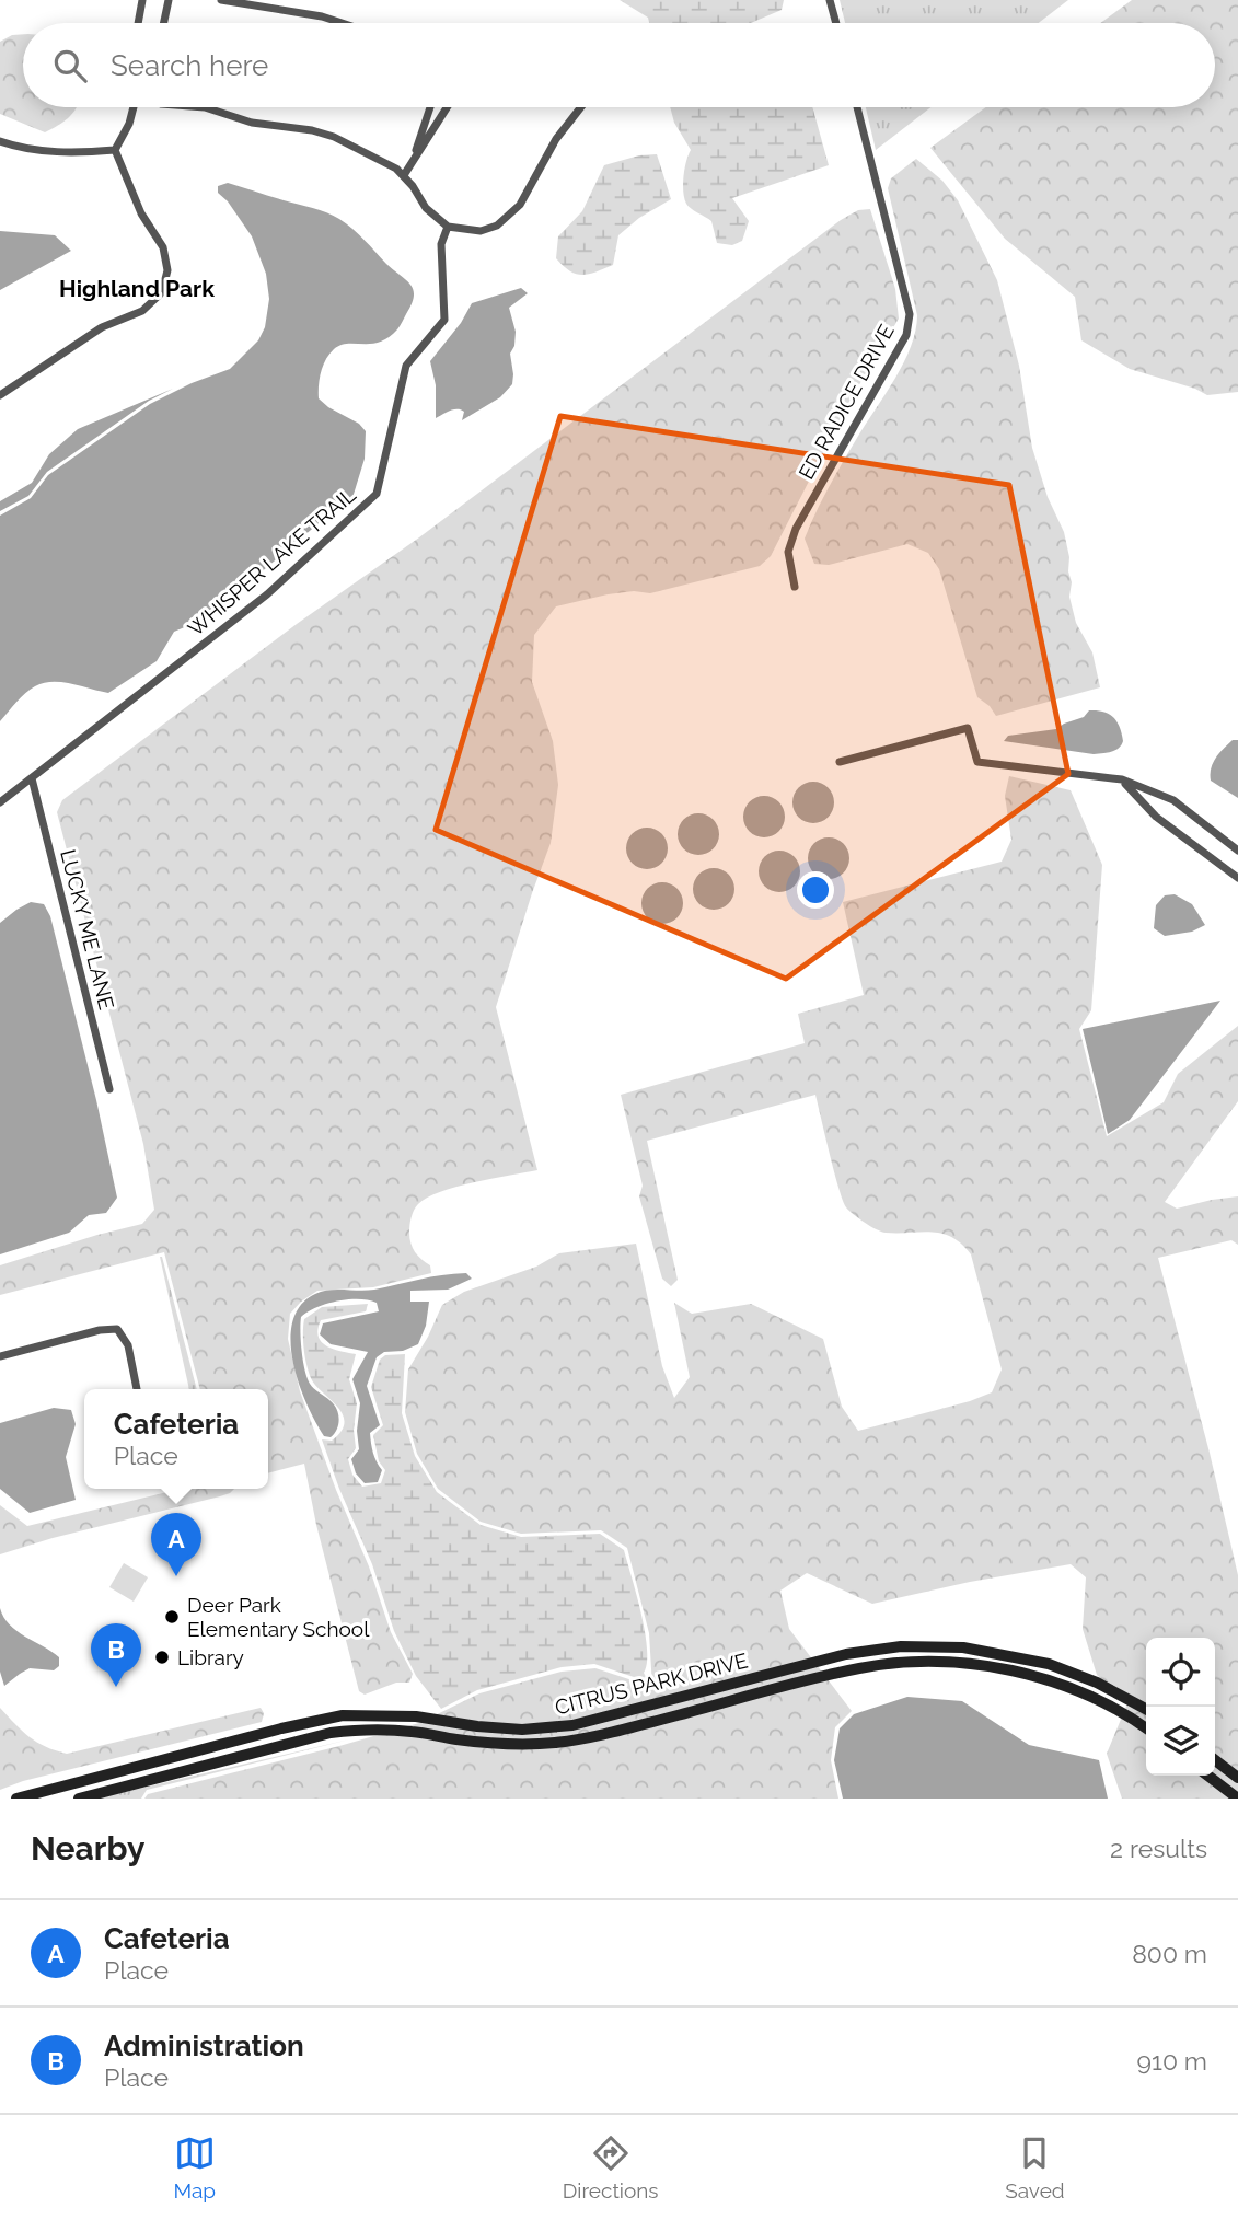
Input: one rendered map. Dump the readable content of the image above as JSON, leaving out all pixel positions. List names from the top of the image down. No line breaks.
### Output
{"streets":{"street":["ED RADICE DRIVE","WHISPER LAKE TRAIL","LUCKY ME LANE","CITRUS PARK DRIVE"]},"crossings":[["WHISPER LAKE TRAIL","LUCKY ME LANE"]],"districts":["Highland Park"],"places":["Deer Park Elementary School","Library"],"page":{"search":"Search here","popup":["Cafeteria","Place"],"pins":["A","B"],"heading":["Nearby","2 results"],"list":[{"mark":"A","name":"Cafeteria","note":"Place","value":"800 m"},{"mark":"B","name":"Administration","note":"Place","value":"910 m"}],"nav":["Map","Directions","Saved"]}}
